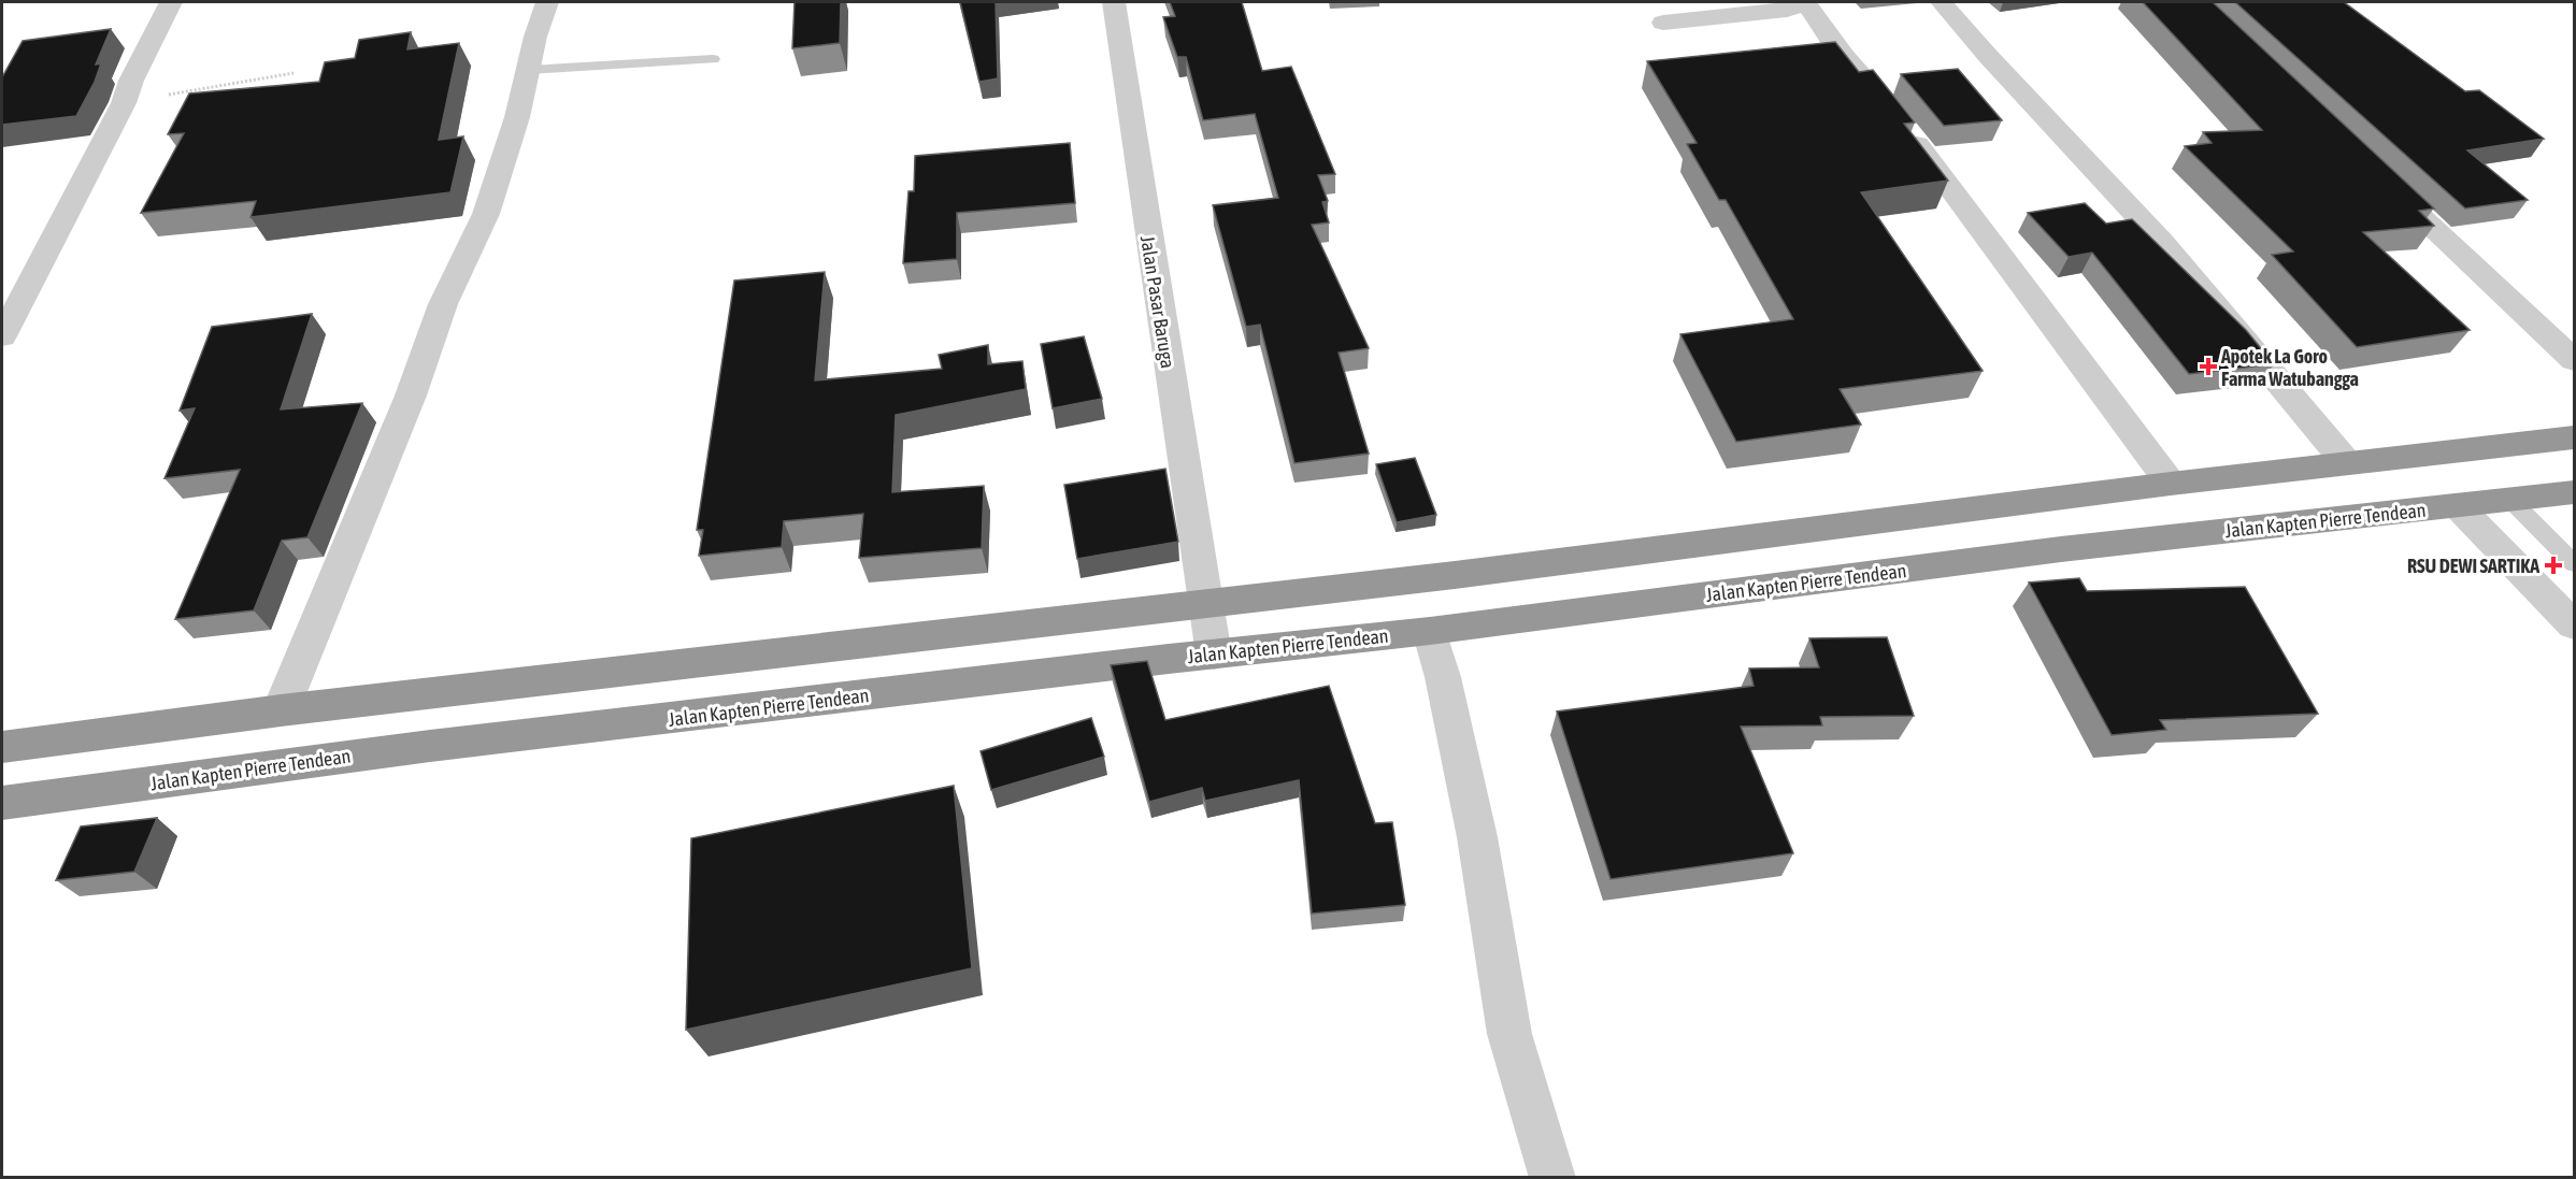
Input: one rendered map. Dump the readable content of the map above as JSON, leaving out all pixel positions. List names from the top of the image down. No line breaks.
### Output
{"streets":{"highway":["Jalan Kapten Pierre Tendean"],"street":["Jalan Pasar Baruga"]},"crossings":[["Jalan Pasar Baruga","Jalan Kapten Pierre Tendean"]],"places":{"health":["Apotek La Goro Farma Watubangga","RSU DEWI SARTIKA"]}}
